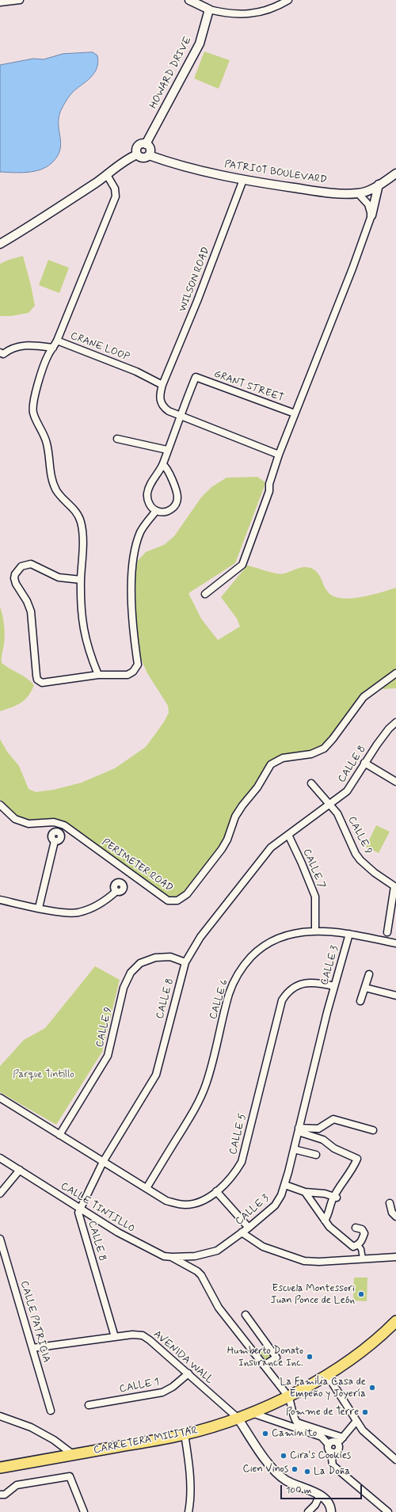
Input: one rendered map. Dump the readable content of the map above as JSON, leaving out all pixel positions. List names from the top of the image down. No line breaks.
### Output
{"streets":{"main road":["CARRETERA MILITAR"],"street":["HOWARD DRIVE","PATRIOT BOULEVARD","WILSON ROAD","CRANE LOOP","GRANT STREET","CALLE 8","CALLE 9","PERIMETER ROAD","CALLE 7","CALLE 3","CALLE 6","CALLE 5","CALLE TINTILLO","CALLE PATRICIA","AVENIDA WALL","CALLE 1"]},"crossings":[["HOWARD DRIVE","PATRIOT BOULEVARD"],["PATRIOT BOULEVARD","WILSON ROAD"],["WILSON ROAD","CRANE LOOP"],["CALLE 8","CALLE 9"],["CALLE 8","CALLE 7"],["CALLE 8","CALLE 5"],["CALLE 8","CALLE TINTILLO"],["CALLE 8","AVENIDA WALL"],["CALLE 9","CALLE 5"],["CALLE 7","CALLE 6"],["CALLE 3","CALLE 6"],["CALLE 3","CALLE 5"],["CALLE 3","CALLE TINTILLO"],["CALLE 6","CALLE 5"],["CALLE PATRICIA","AVENIDA WALL"],["AVENIDA WALL","CALLE 1"],["AVENIDA WALL","CARRETERA MILITAR"]],"parks":["Parque Tintillo"],"places":["Escuela Montessori Juan Ponce de León","Humberto Donato Insurance Inc.","La Familia Casa de Empeño y Joyería","Pomme de Terre","Caminito","Cira's Cookies","Cien Vinos","La Doña"],"scale_bar":"100 m"}
